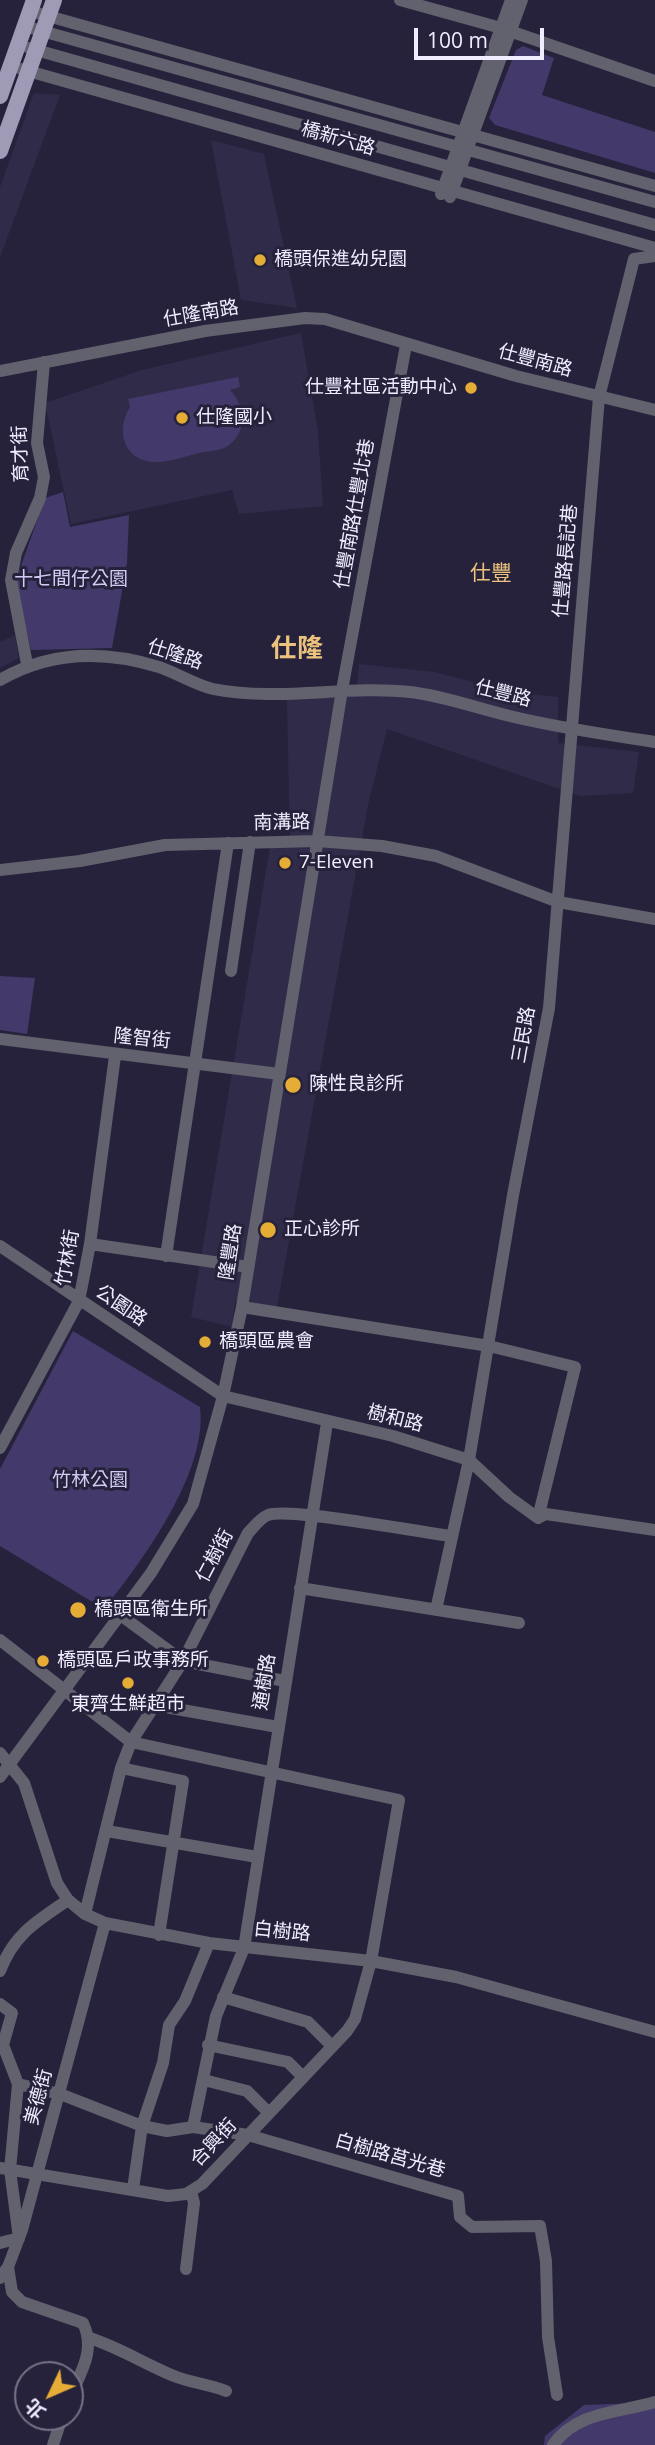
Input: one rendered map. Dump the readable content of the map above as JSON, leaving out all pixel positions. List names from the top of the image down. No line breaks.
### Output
{"streets":{"street":["橋新六路","仕隆南路","仕豐南路","育才街","仕豐南路仕豐北巷","仕豐路長記巷","仕隆路","仕豐路","南溝路","三民路","隆智街","隆豐路","竹林街","公園路","樹和路","仁樹街","通樹路","白樹路","美德街","合興街","白樹路莒光巷"]},"crossings":[["仕隆南路","仕豐南路"],["仕隆南路","育才街"],["仕隆南路","仕豐南路仕豐北巷"],["仕豐南路","仕豐南路仕豐北巷"],["仕豐南路","仕豐路長記巷"],["育才街","仕隆路"],["仕豐南路仕豐北巷","仕隆路"],["仕豐南路仕豐北巷","仕豐路"],["仕豐南路仕豐北巷","隆豐路"],["仕豐路長記巷","仕豐路"],["仕豐路長記巷","三民路"],["仕隆路","仕豐路"],["仕隆路","隆豐路"],["仕豐路","三民路"],["仕豐路","隆豐路"],["南溝路","三民路"],["南溝路","隆豐路"],["三民路","樹和路"],["三民路","仁樹街"],["隆智街","隆豐路"],["隆智街","竹林街"],["隆豐路","公園路"],["隆豐路","樹和路"],["隆豐路","白樹路"],["竹林街","公園路"],["公園路","樹和路"],["樹和路","通樹路"],["仁樹街","通樹路"],["仁樹街","白樹路"],["通樹路","白樹路"],["通樹路","合興街"],["白樹路","美德街"],["白樹路","合興街"],["美德街","合興街"],["合興街","白樹路莒光巷"]],"districts":["仕豐","仕隆"],"parks":["十七間仔公園","竹林公園"],"places":["橋頭保進幼兒園","仕豐社區活動中心","仕隆國小","7-Eleven","陳性良診所","正心診所","橋頭區農會","橋頭區衛生所","橋頭區戶政事務所","東齊生鮮超市"],"scale_bar":"100 m","north":"bottom left"}
